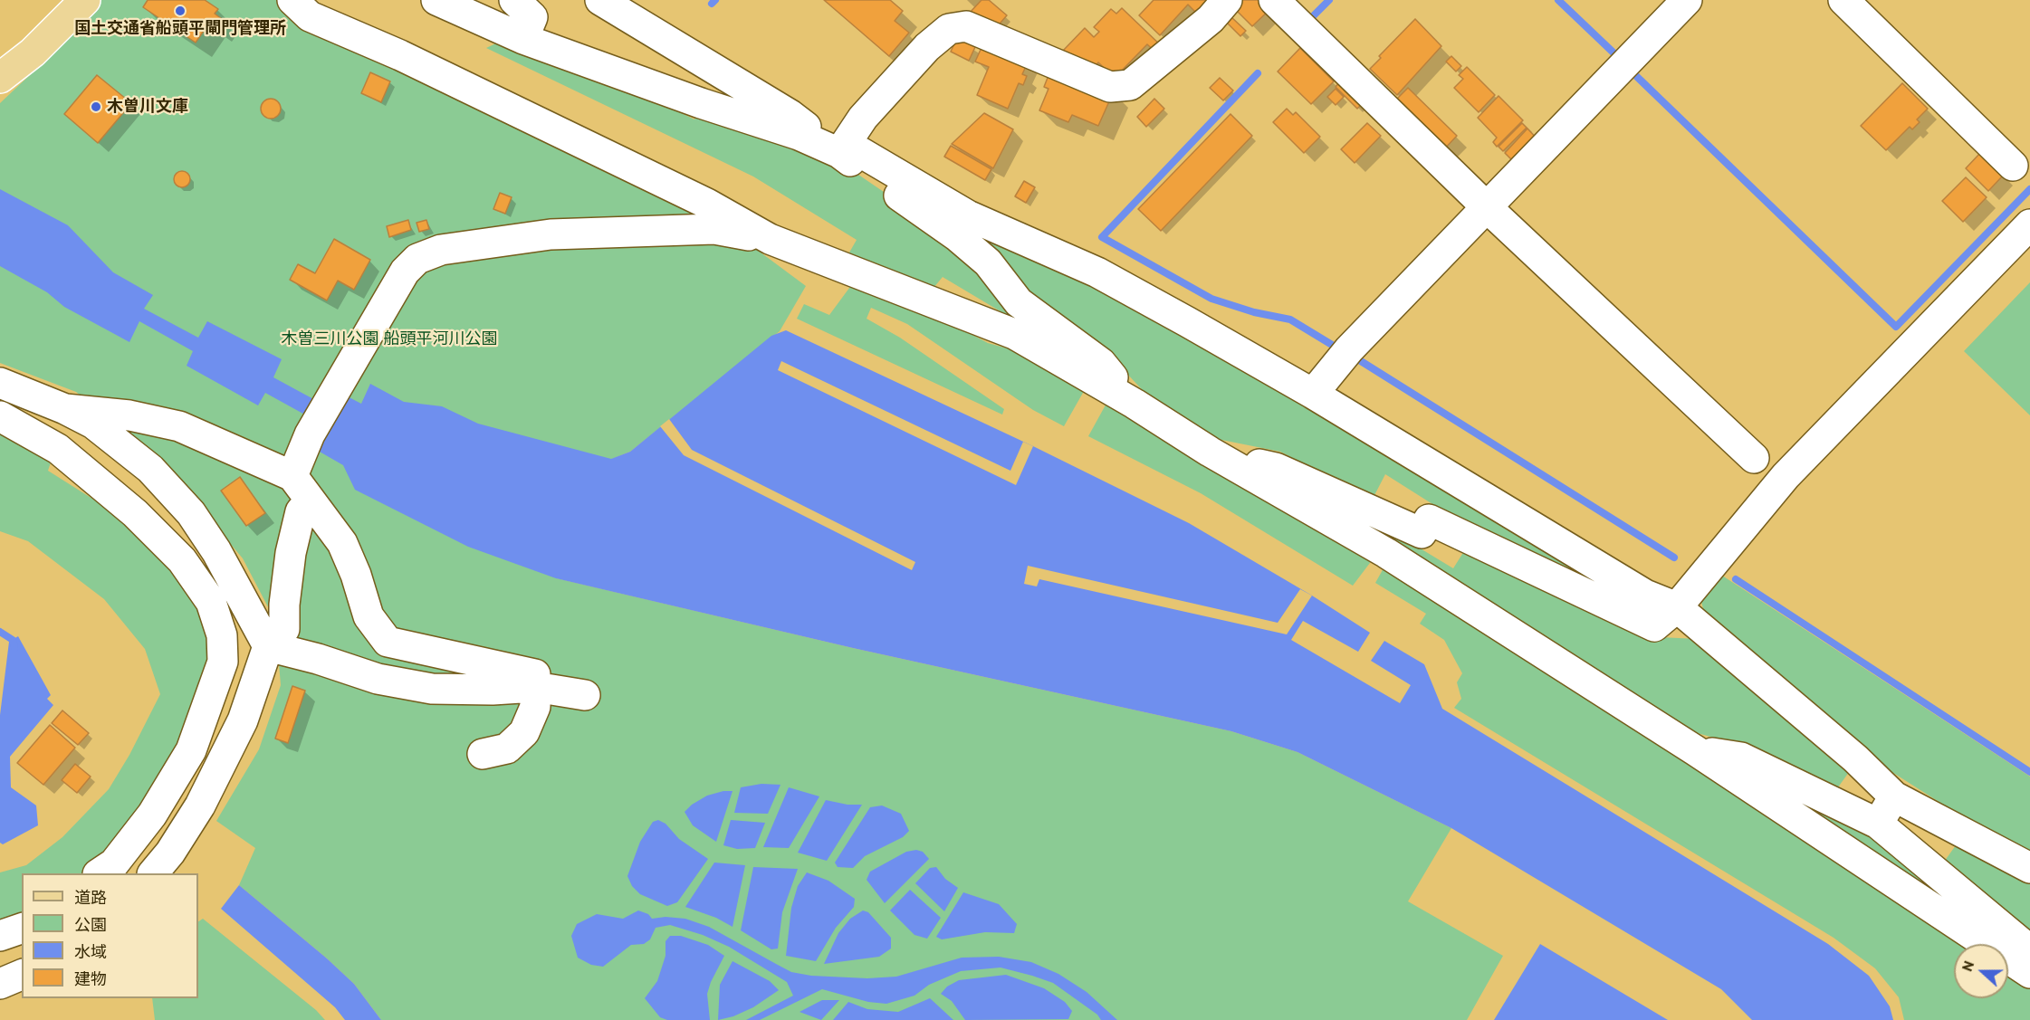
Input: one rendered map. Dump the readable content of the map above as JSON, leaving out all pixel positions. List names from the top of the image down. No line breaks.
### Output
{"parks":["木曽三川公園 船頭平河川公園"],"places":["国土交通省船頭平閘門管理所","木曽川文庫"],"legend":["道路","公園","水域","建物"],"north":"left"}
